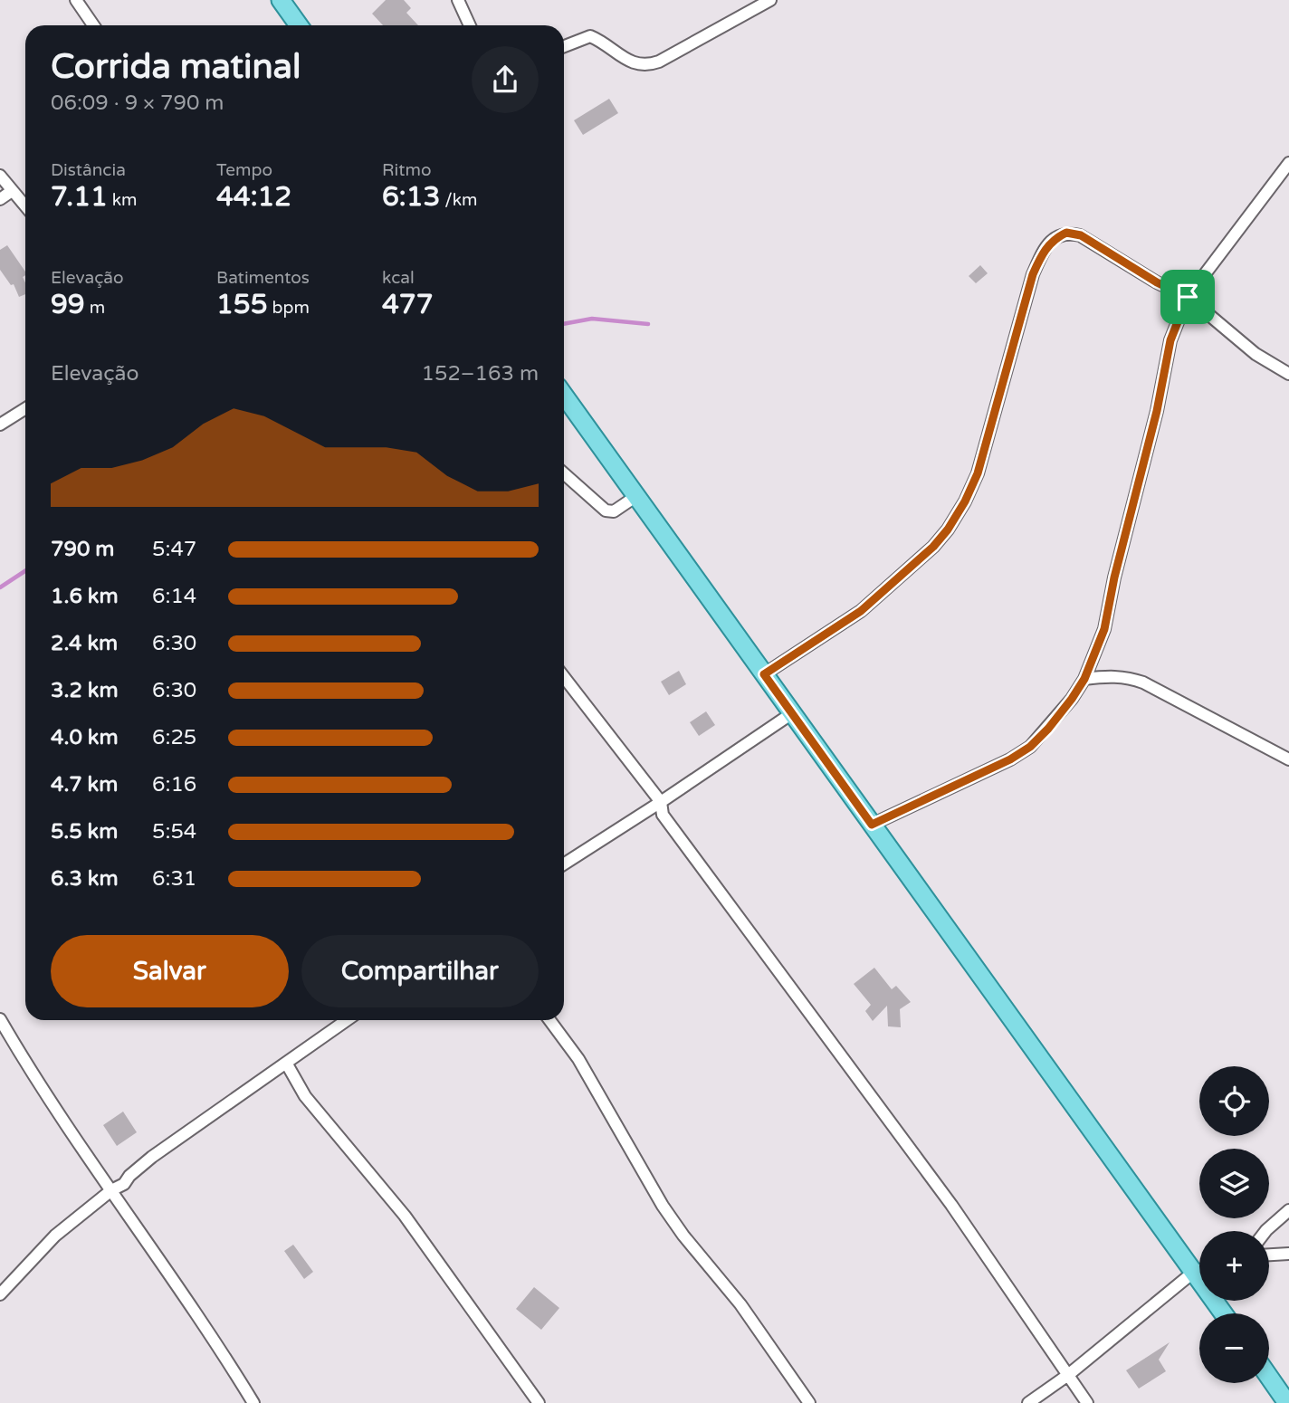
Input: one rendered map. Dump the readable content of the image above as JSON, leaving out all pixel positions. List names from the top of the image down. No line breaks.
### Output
{"page":{"heading":["Corrida matinal","06:09 · 9 × 790 m"],"stats":[["Distância","7.11 km"],["Tempo","44:12"],["Ritmo","6:13 /km"],["Elevação","99 m"],["Batimentos","155 bpm"],["kcal","477"]],"chart":["Elevação","152–163 m"],"list":[{"name":"790 m","note":"5:47"},{"name":"1.6 km","note":"6:14"},{"name":"2.4 km","note":"6:30"},{"name":"3.2 km","note":"6:30"},{"name":"4.0 km","note":"6:25"},{"name":"4.7 km","note":"6:16"},{"name":"5.5 km","note":"5:54"},{"name":"6.3 km","note":"6:31"}],"buttons":["Salvar","Compartilhar"],"map_buttons":["+","−"]}}
